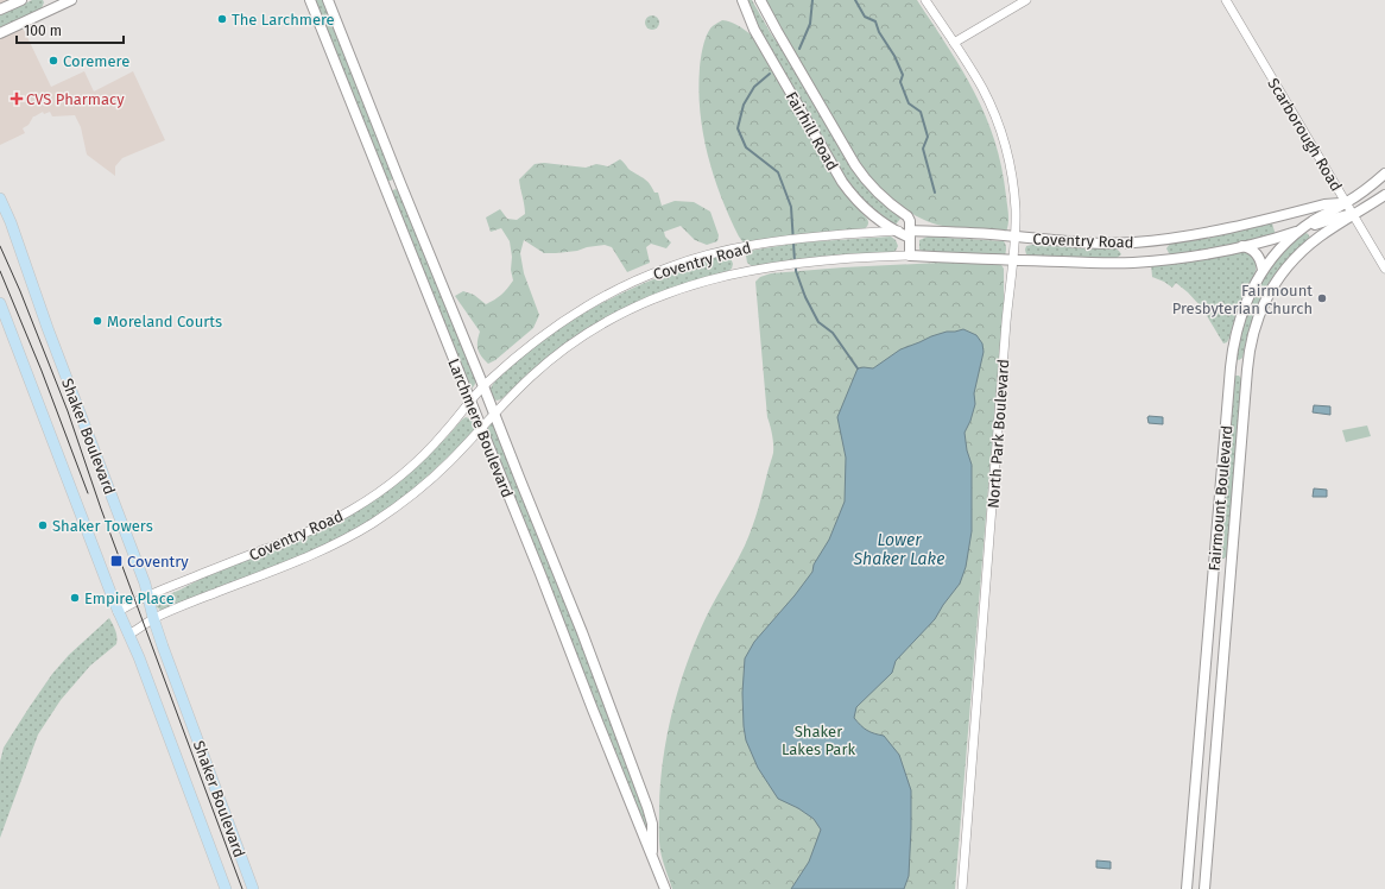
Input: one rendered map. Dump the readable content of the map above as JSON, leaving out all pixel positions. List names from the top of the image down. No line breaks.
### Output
{"streets":{"main road":["Fairhill Road","Coventry Road","Larchmere Boulevard","Shaker Boulevard","Fairmount Boulevard"],"street":["Scarborough Road","North Park Boulevard"]},"crossings":[["Fairhill Road","Coventry Road"],["Scarborough Road","Coventry Road"],["Scarborough Road","Fairmount Boulevard"],["Coventry Road","Larchmere Boulevard"],["Coventry Road","North Park Boulevard"],["Coventry Road","Shaker Boulevard"],["Coventry Road","Fairmount Boulevard"]],"water":["Lower Shaker Lake"],"parks":["Shaker Lakes Park"],"places":{"other":["The Larchmere","Coremere","Fairmount Presbyterian Church","Moreland Courts","Shaker Towers","Empire Place"],"health":["CVS Pharmacy"],"transit":["Coventry"]},"scale_bar":"100 m"}
